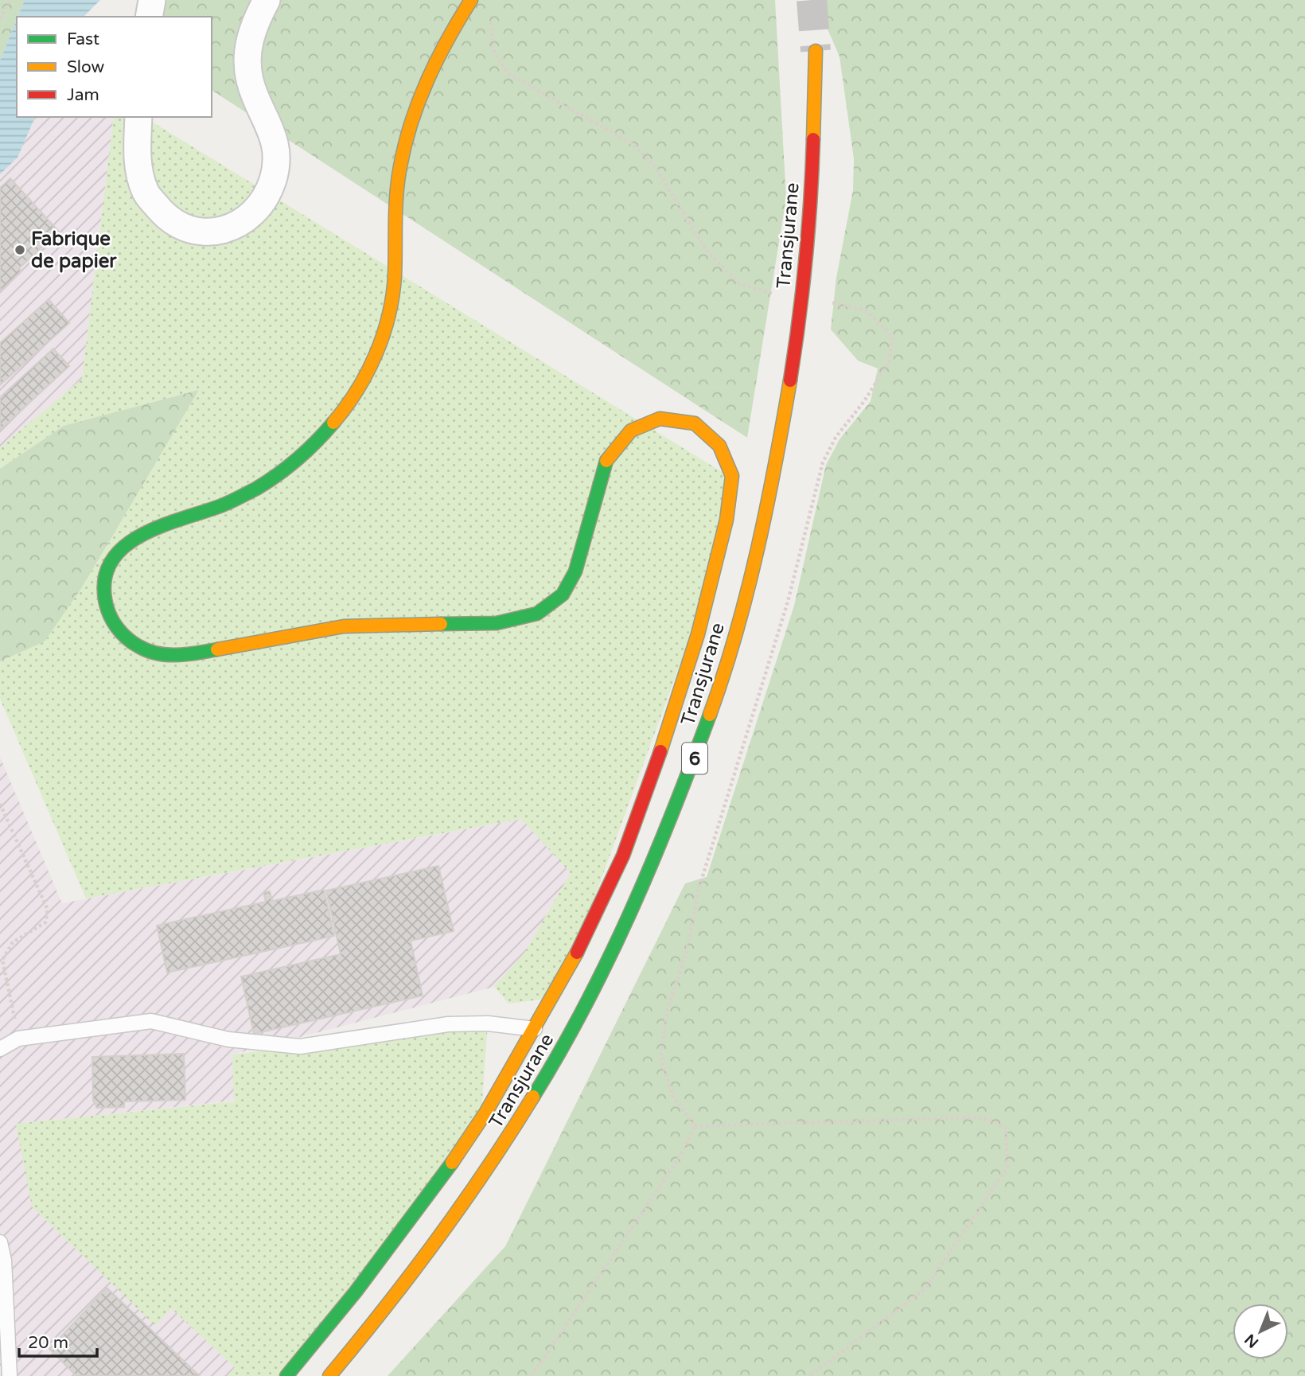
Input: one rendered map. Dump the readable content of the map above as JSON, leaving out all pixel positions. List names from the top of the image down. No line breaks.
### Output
{"streets":{"street":["Transjurane","6"]},"places":["Fabrique de papier"],"legend":["Fast","Slow","Jam"],"scale_bar":"20 m","north":"bottom left"}
